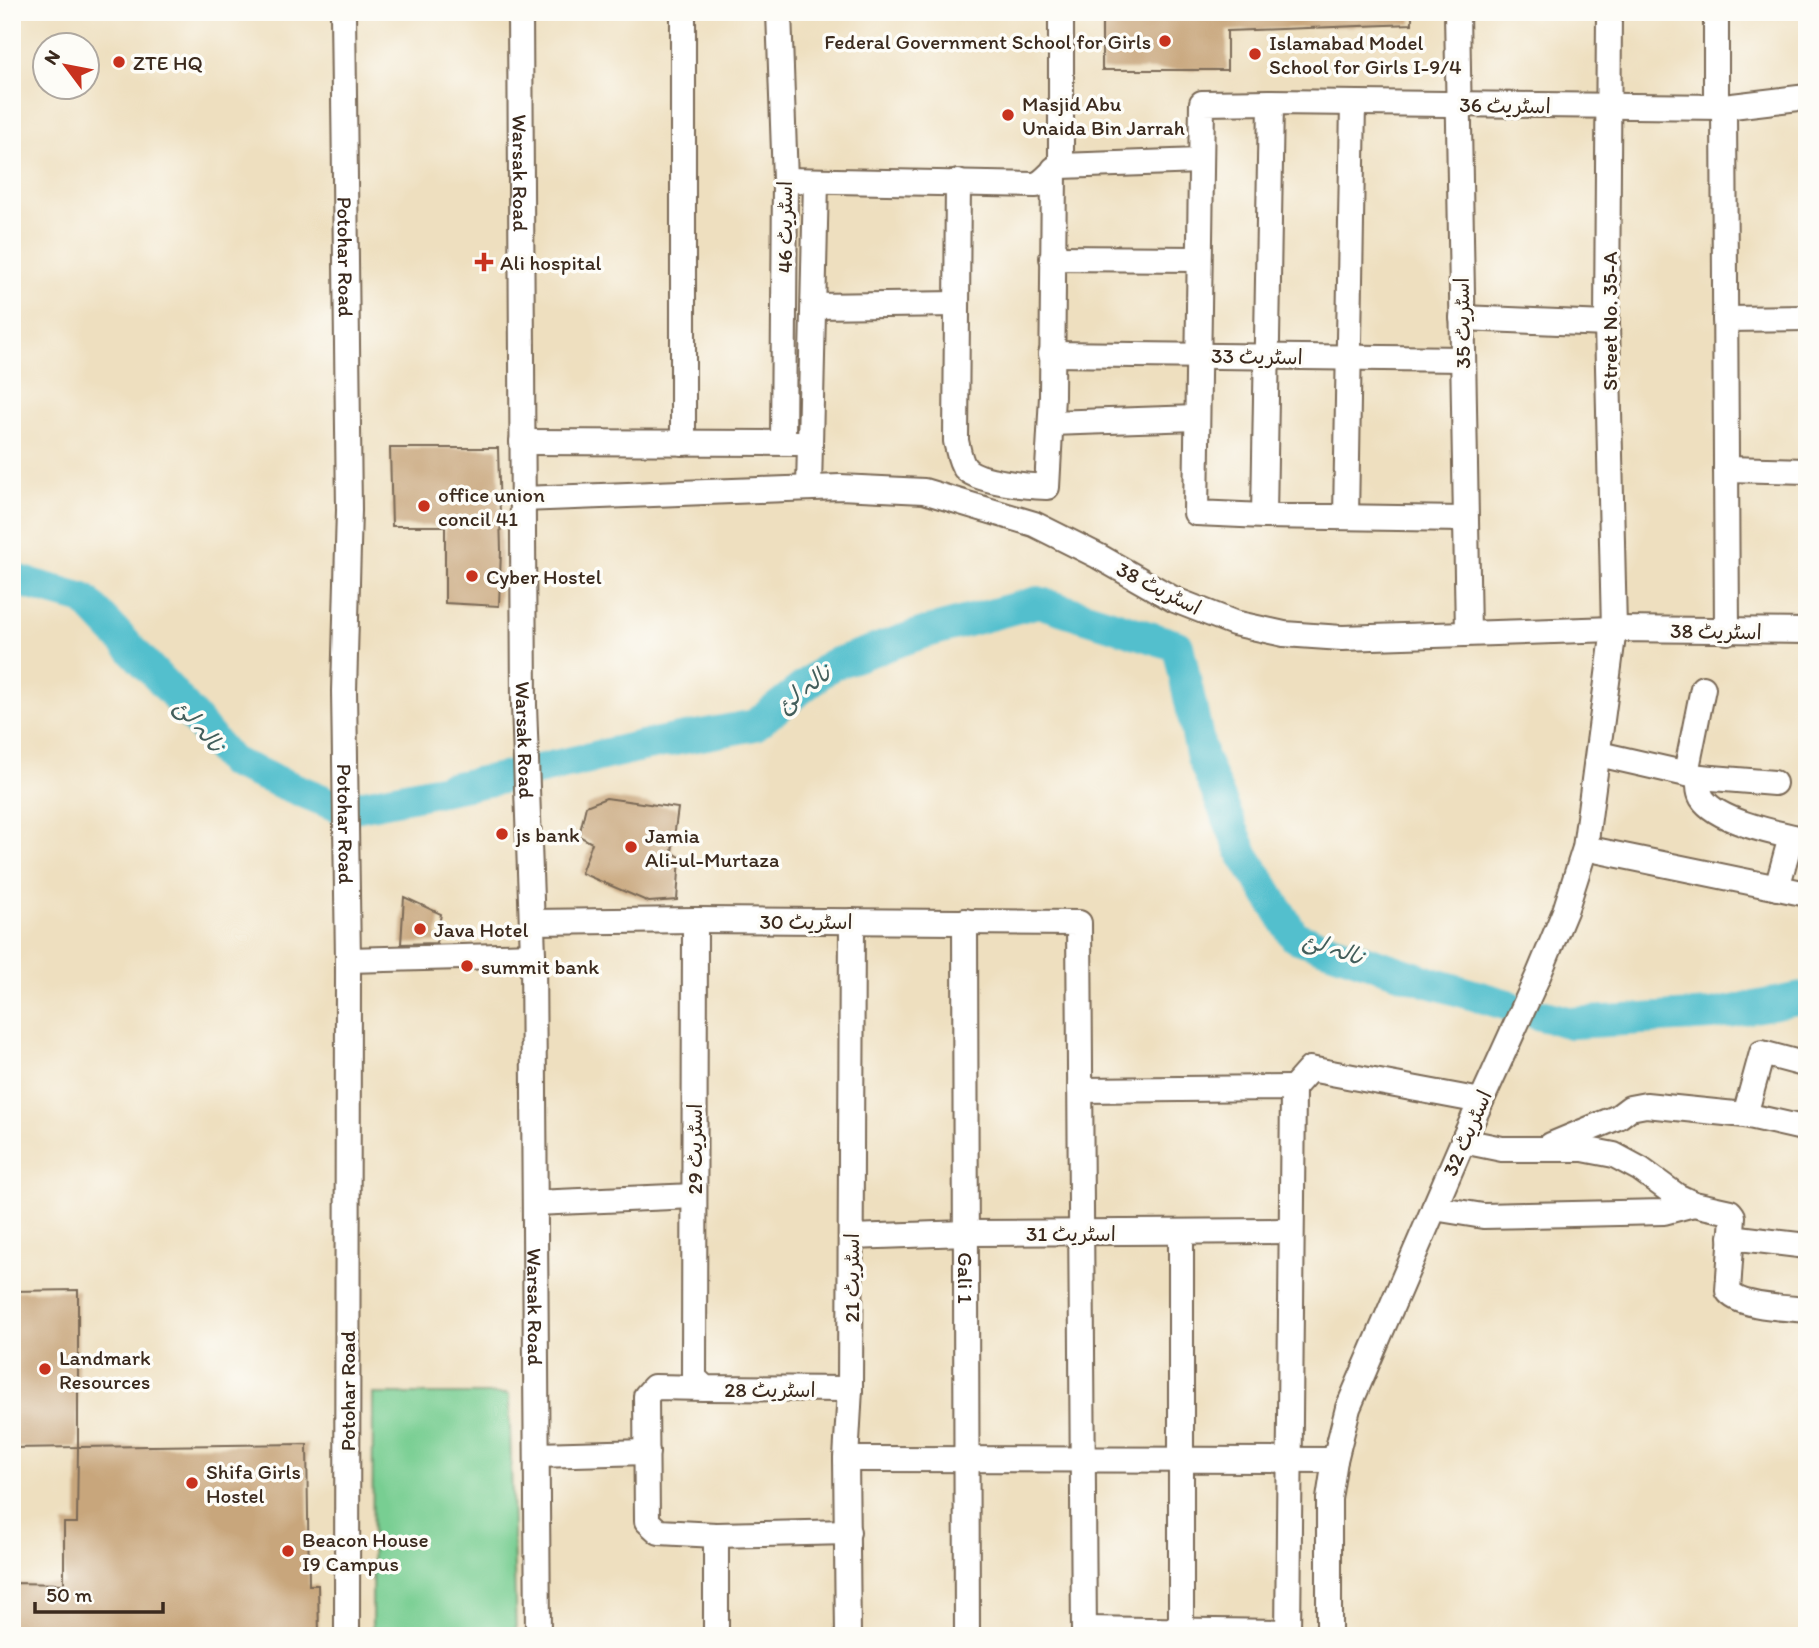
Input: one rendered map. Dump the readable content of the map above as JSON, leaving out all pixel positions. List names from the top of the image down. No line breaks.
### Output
{"streets":{"street":["اسٹریٹ 36","Warsak Road","اسٹریٹ 46","Potohar Road","Street No. 35-A","اسٹریٹ 35","اسٹریٹ 33","اسٹریٹ 38","اسٹریٹ 30","اسٹریٹ 32","اسٹریٹ 29","اسٹریٹ 31","اسٹریٹ 21","Gali 1","اسٹریٹ 28"]},"crossings":[["اسٹریٹ 36","Street No. 35-A"],["اسٹریٹ 36","اسٹریٹ 35"],["Warsak Road","اسٹریٹ 38"],["Warsak Road","اسٹریٹ 30"],["Street No. 35-A","اسٹریٹ 38"],["Street No. 35-A","اسٹریٹ 32"],["اسٹریٹ 35","اسٹریٹ 33"],["اسٹریٹ 35","اسٹریٹ 38"],["اسٹریٹ 38","اسٹریٹ 32"],["اسٹریٹ 30","اسٹریٹ 29"],["اسٹریٹ 30","اسٹریٹ 21"],["اسٹریٹ 30","Gali 1"],["اسٹریٹ 29","اسٹریٹ 28"],["اسٹریٹ 31","اسٹریٹ 21"],["اسٹریٹ 31","Gali 1"],["اسٹریٹ 21","اسٹریٹ 28"]],"water":["نالہ لئ"],"places":{"other":["Federal Government School for Girls","Islamabad Model School for Girls I-9/4","ZTE HQ","Masjid Abu Unaida Bin Jarrah","office union concil 41","Cyber Hostel","js bank","Jamia Ali-ul-Murtaza","Java Hotel","summit bank","Landmark Resources","Shifa Girls Hostel","Beacon House I9 Campus"],"health":["Ali hospital"]},"scale_bar":"50 m","north":"top left"}
